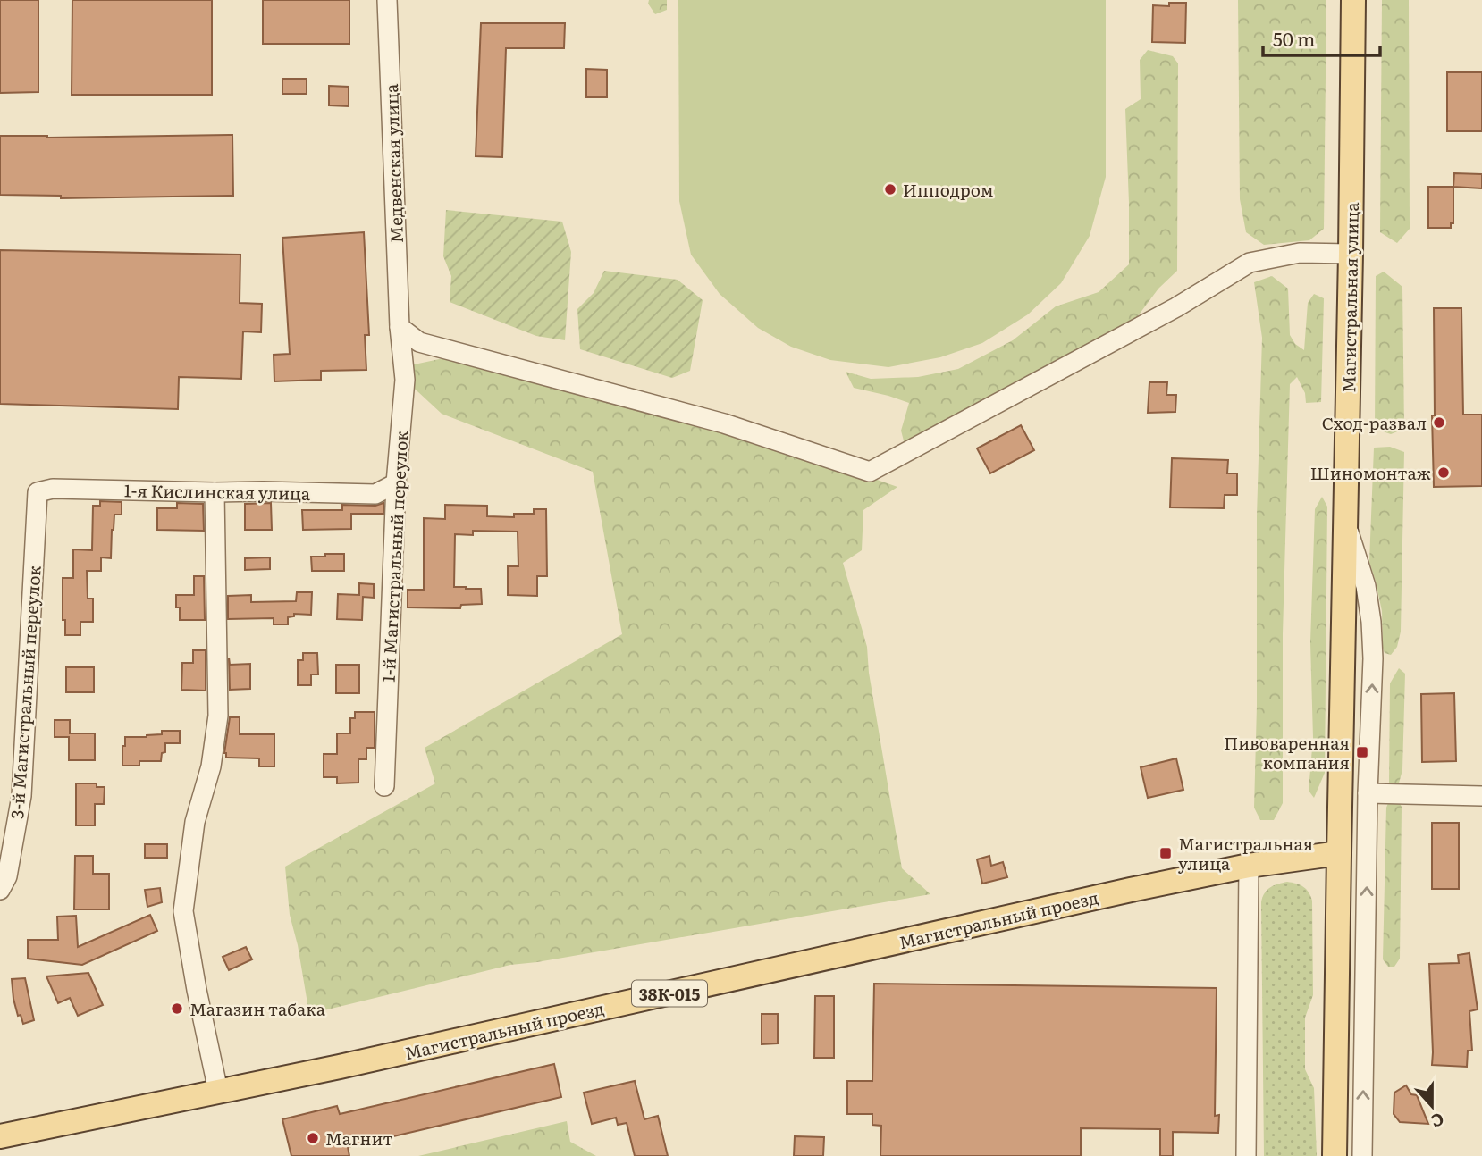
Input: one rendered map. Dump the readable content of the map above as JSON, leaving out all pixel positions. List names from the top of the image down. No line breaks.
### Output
{"streets":{"main road":["Магистральная улица","Магистральный проезд","38К-015"],"street":["Медвенская улица","1-я Кислинская улица","1-й Магистральный переулок","3-й Магистральный переулок"]},"crossings":[["Медвенская улица","1-й Магистральный переулок"],["Магистральная улица","Магистральный проезд"],["1-я Кислинская улица","1-й Магистральный переулок"],["1-я Кислинская улица","3-й Магистральный переулок"]],"places":{"other":["Ипподром","Сход-развал","Шиномонтаж","Магазин табака","Магнит"],"transit":["Пивоваренная компания","Магистральная улица"]},"scale_bar":"50 m","north":"bottom"}
